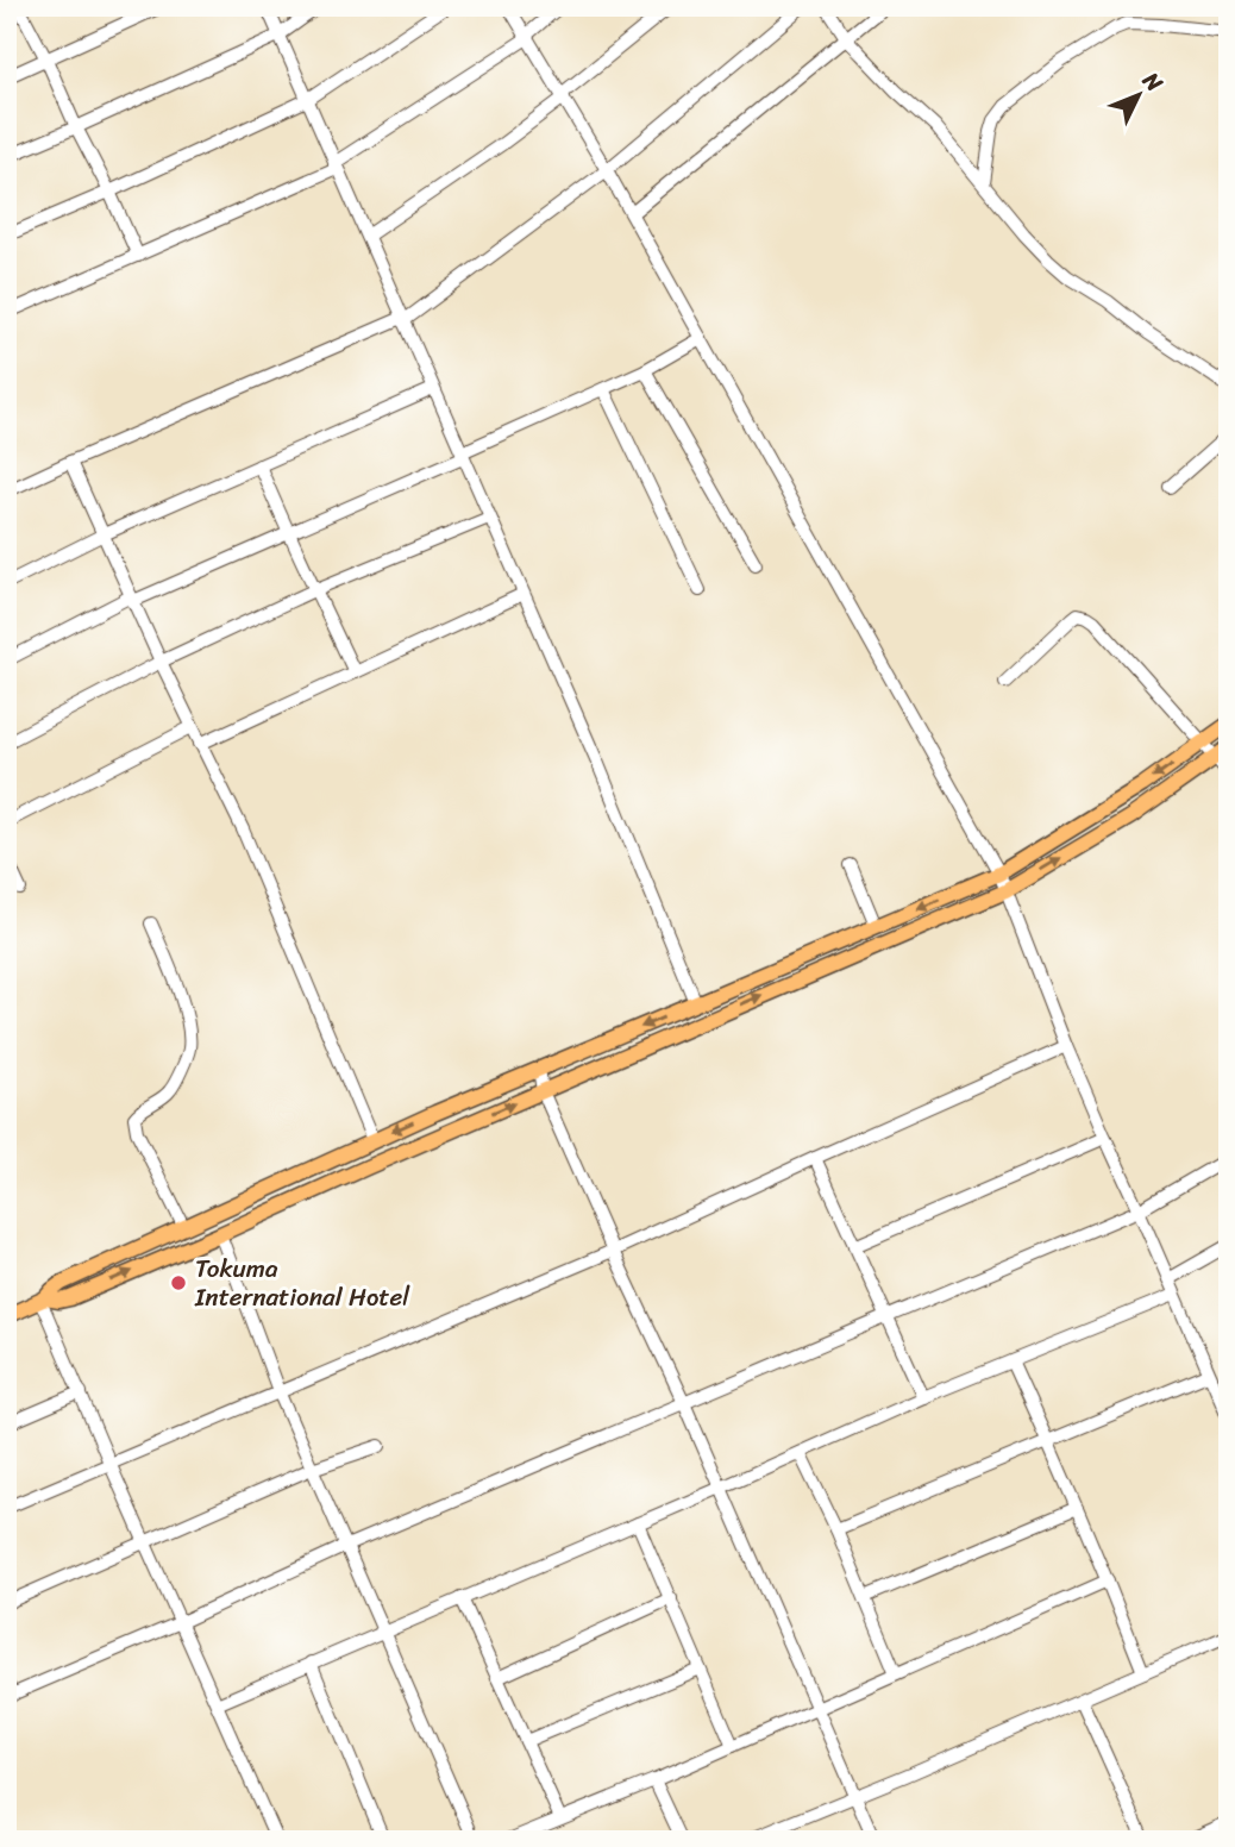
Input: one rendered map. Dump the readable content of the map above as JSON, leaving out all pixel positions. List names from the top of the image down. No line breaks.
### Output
{"places":["Tokuma International Hotel"],"north":"top right"}
